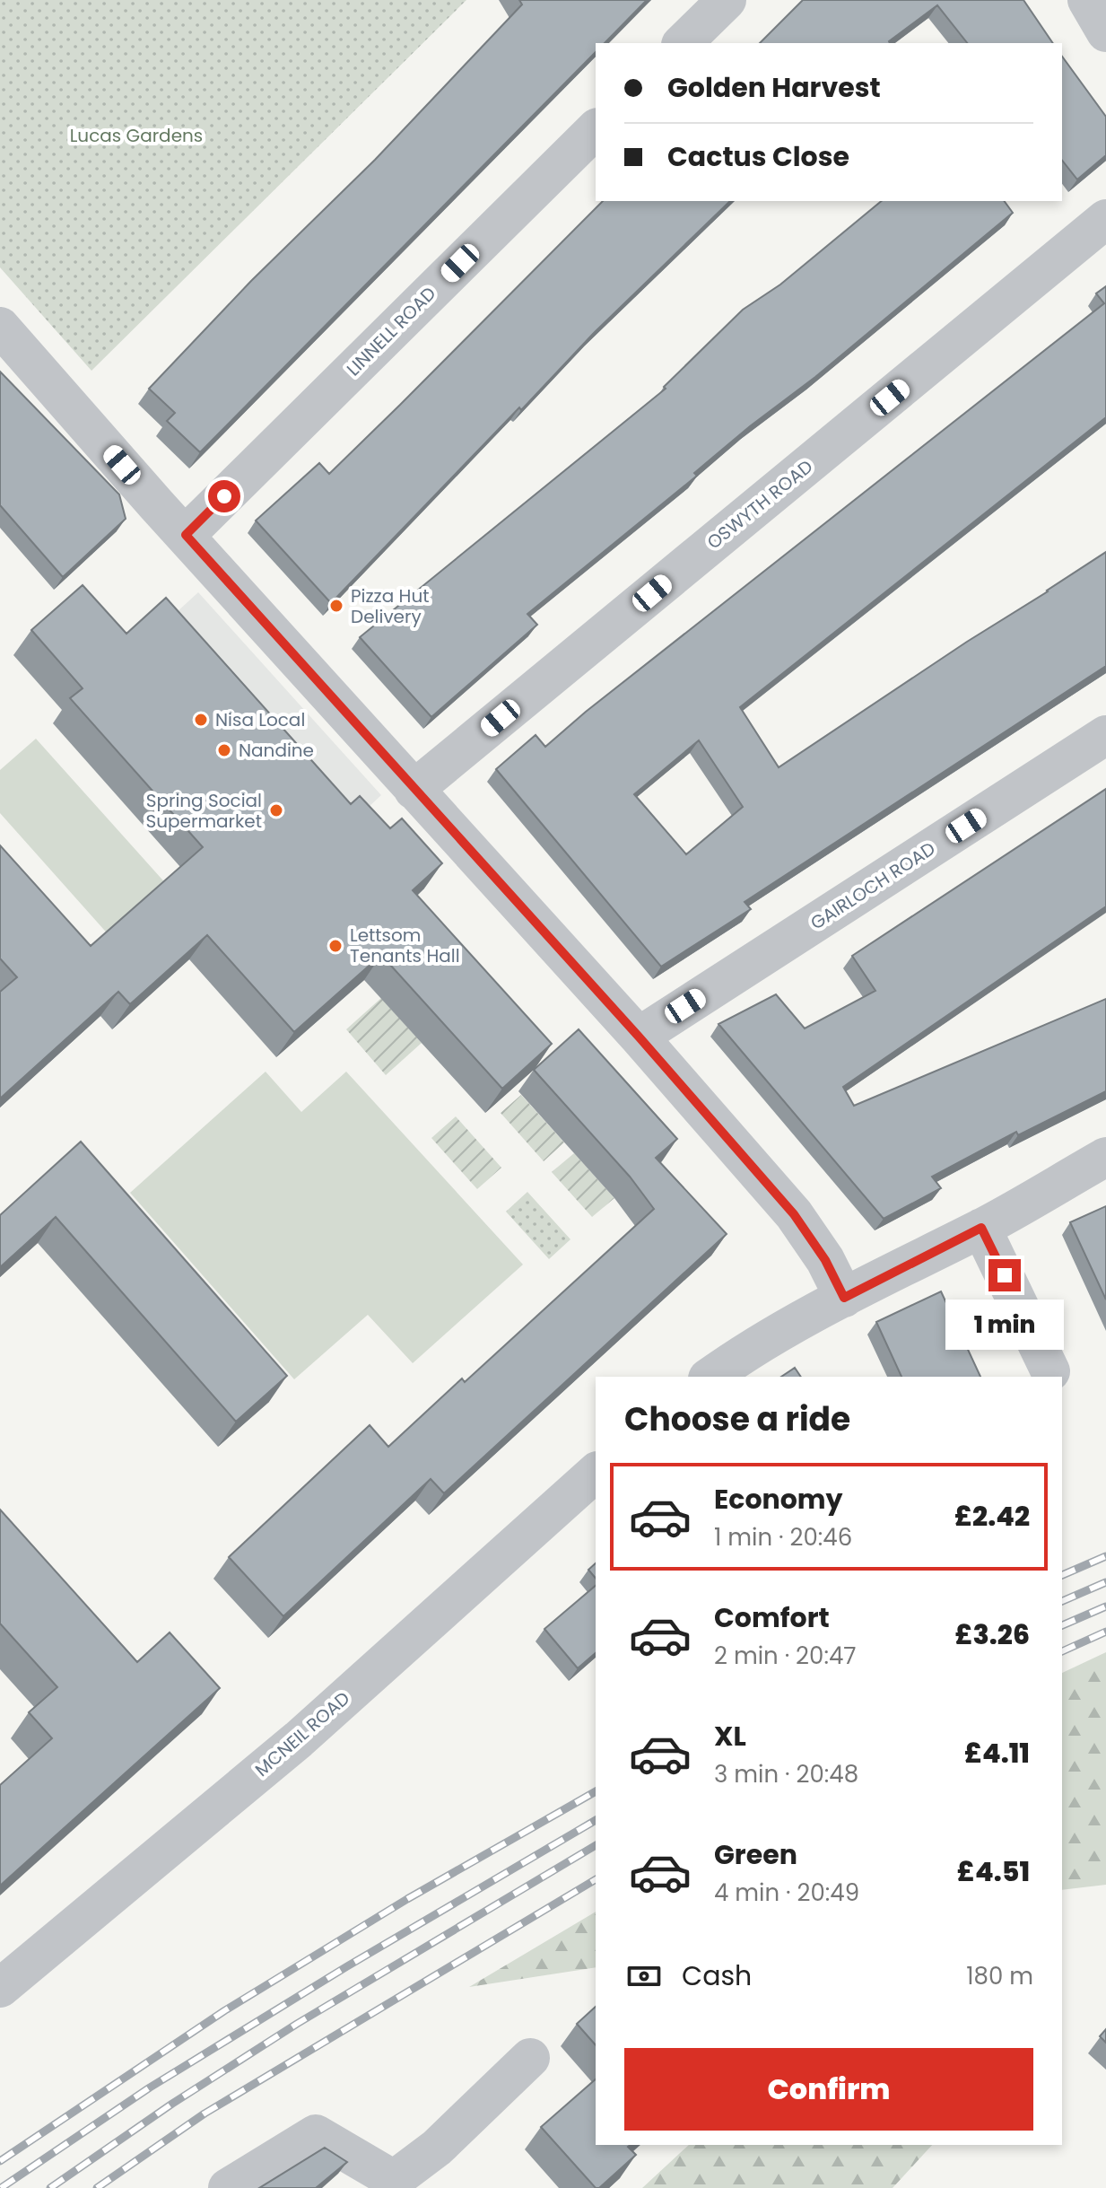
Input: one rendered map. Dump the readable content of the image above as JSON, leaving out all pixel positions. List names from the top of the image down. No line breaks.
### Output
{"streets":{"street":["LINNELL ROAD","OSWYTH ROAD","GAIRLOCH ROAD","MCNEIL ROAD"]},"parks":["Lucas Gardens"],"places":["Pizza Hut Delivery","Nisa Local","Nandine","Spring Social Supermarket","Lettsom Tenants Hall"],"page":{"banner":["Golden Harvest","Cactus Close"],"bubble":"1 min","heading":"Choose a ride","list":[{"name":"Economy","note":"1 min · 20:46","value":"£2.42"},{"name":"Comfort","note":"2 min · 20:47","value":"£3.26"},{"name":"XL","note":"3 min · 20:48","value":"£4.11"},{"name":"Green","note":"4 min · 20:49","value":"£4.51"}],"pay":["Cash","180 m"],"buttons":"Confirm"}}
